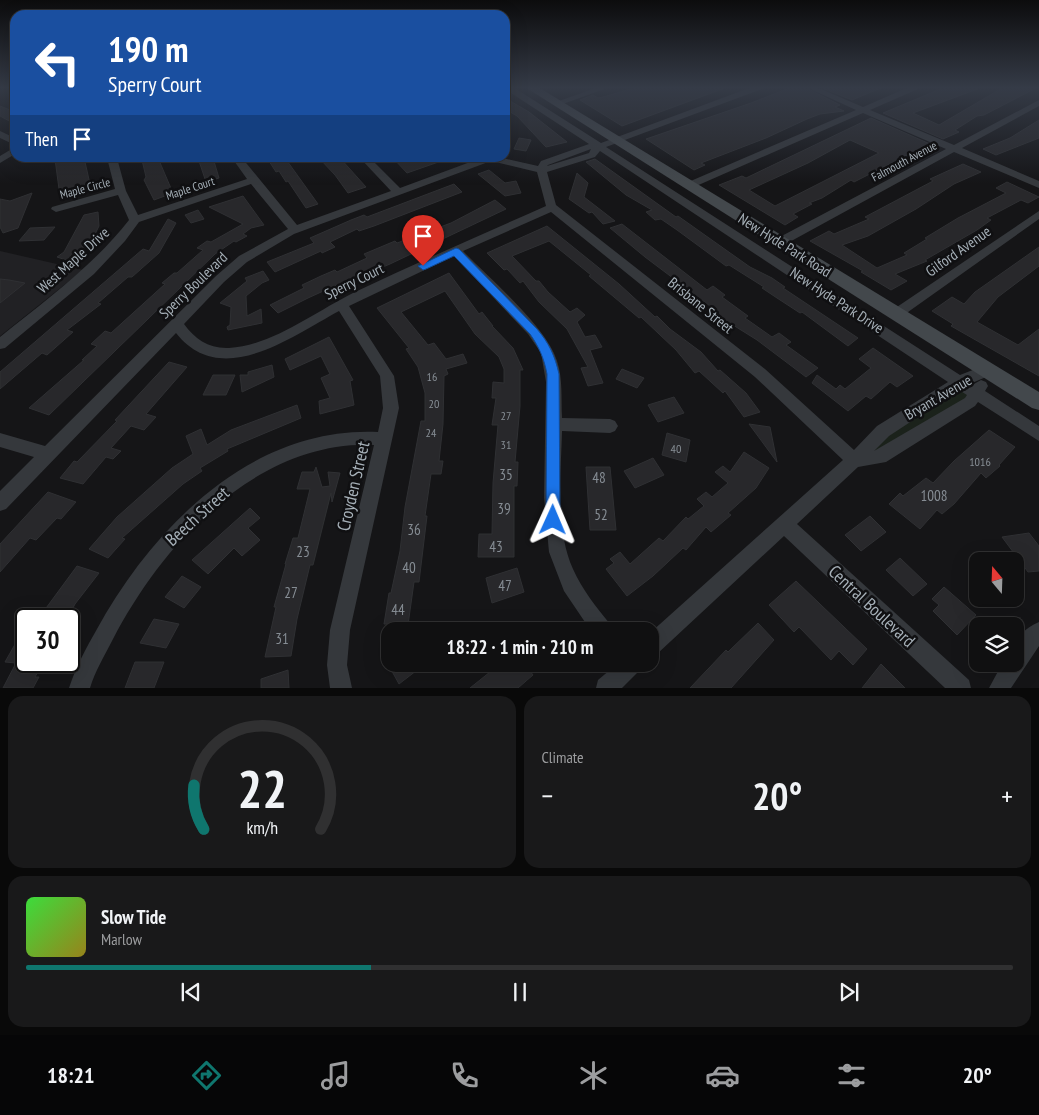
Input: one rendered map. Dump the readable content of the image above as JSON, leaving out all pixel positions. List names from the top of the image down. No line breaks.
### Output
{"streets":{"main road":["New Hyde Park Road"],"street":["Falmouth Avenue","Maple Circle","Maple Court","Gilford Avenue","West Maple Drive","Sperry Court","Sperry Boulevard","New Hyde Park Drive","Brisbane Street","Bryant Avenue","Croyden Street","Beech Street","Central Boulevard"]},"crossings":[["Falmouth Avenue","New Hyde Park Road"],["Maple Court","West Maple Drive"],["New Hyde Park Road","Gilford Avenue"],["New Hyde Park Road","Sperry Boulevard"],["New Hyde Park Road","Bryant Avenue"],["Sperry Court","Sperry Boulevard"],["Sperry Court","Brisbane Street"],["Sperry Court","Croyden Street"],["Sperry Boulevard","New Hyde Park Drive"],["New Hyde Park Drive","Bryant Avenue"],["Brisbane Street","Bryant Avenue"],["Bryant Avenue","Central Boulevard"],["Croyden Street","Beech Street"]],"house_numbers":["16","20","27","24","31","40","1016","35","48","1008","39","52","36","43","23","40","47","27","44","31"],"north":"top","page":{"turn":["190 m","Sperry Court"],"then":"Then","limit":"30","trip":"18:22 · 1 min · 210 m","tile":"Climate","heat":["−","20°","+"],"song":["Slow Tide","Marlow"],"tabs":["18:21","20°"],"gauge":["22","km/h"]}}
